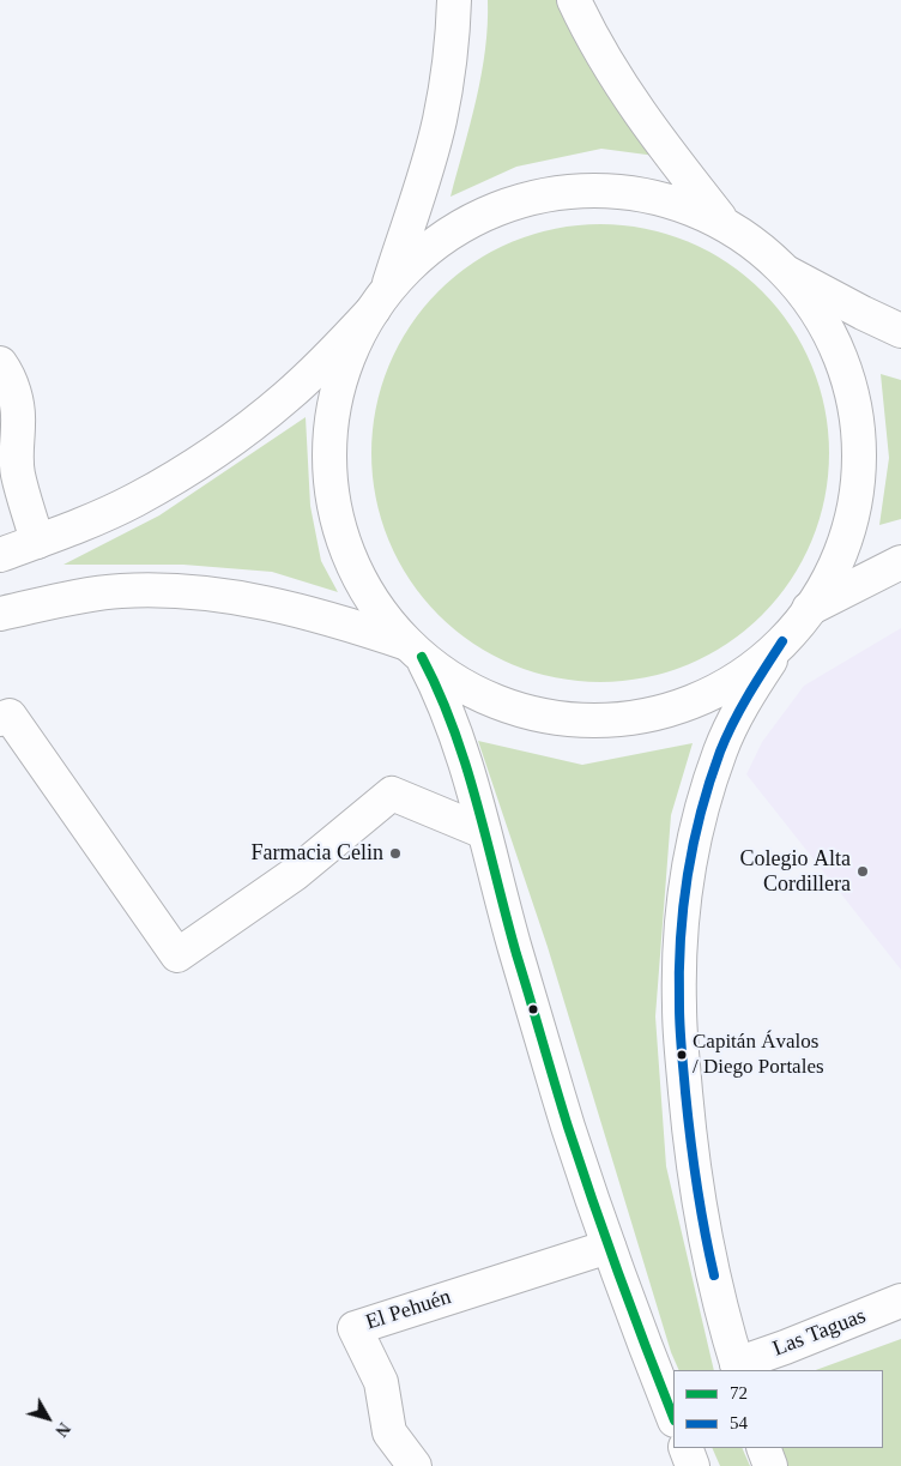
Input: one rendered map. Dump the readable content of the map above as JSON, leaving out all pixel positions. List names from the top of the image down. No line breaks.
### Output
{"streets":{"main road":["El Pehuén","Las Taguas"]},"places":["Farmacia Celin","Colegio Alta Cordillera","Capitán Ávalos / Diego Portales"],"lines":["transit line 54","transit line 72"],"legend":["72","54"],"north":"bottom right"}
